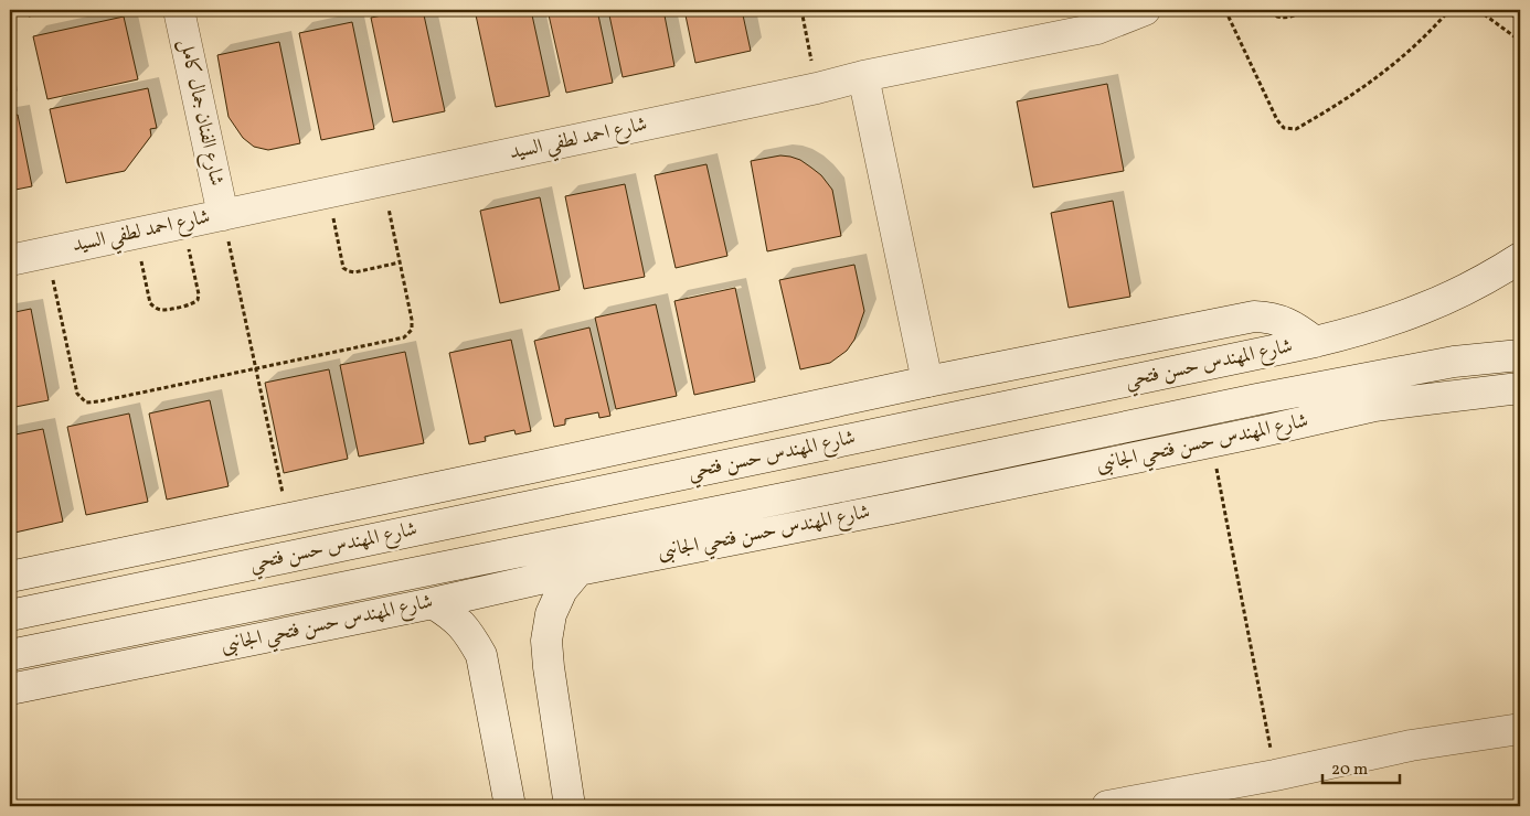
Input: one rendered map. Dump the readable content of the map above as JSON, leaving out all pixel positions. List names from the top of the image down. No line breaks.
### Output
{"streets":{"street":["شارع الفنان جمال كامل","شارع احمد لطفي السيد","شارع المهندس حسن فتحي","شارع المهندس حسن فتحي الجانبى"]},"crossings":[["شارع الفنان جمال كامل","شارع احمد لطفي السيد"]],"scale_bar":"20 m"}
